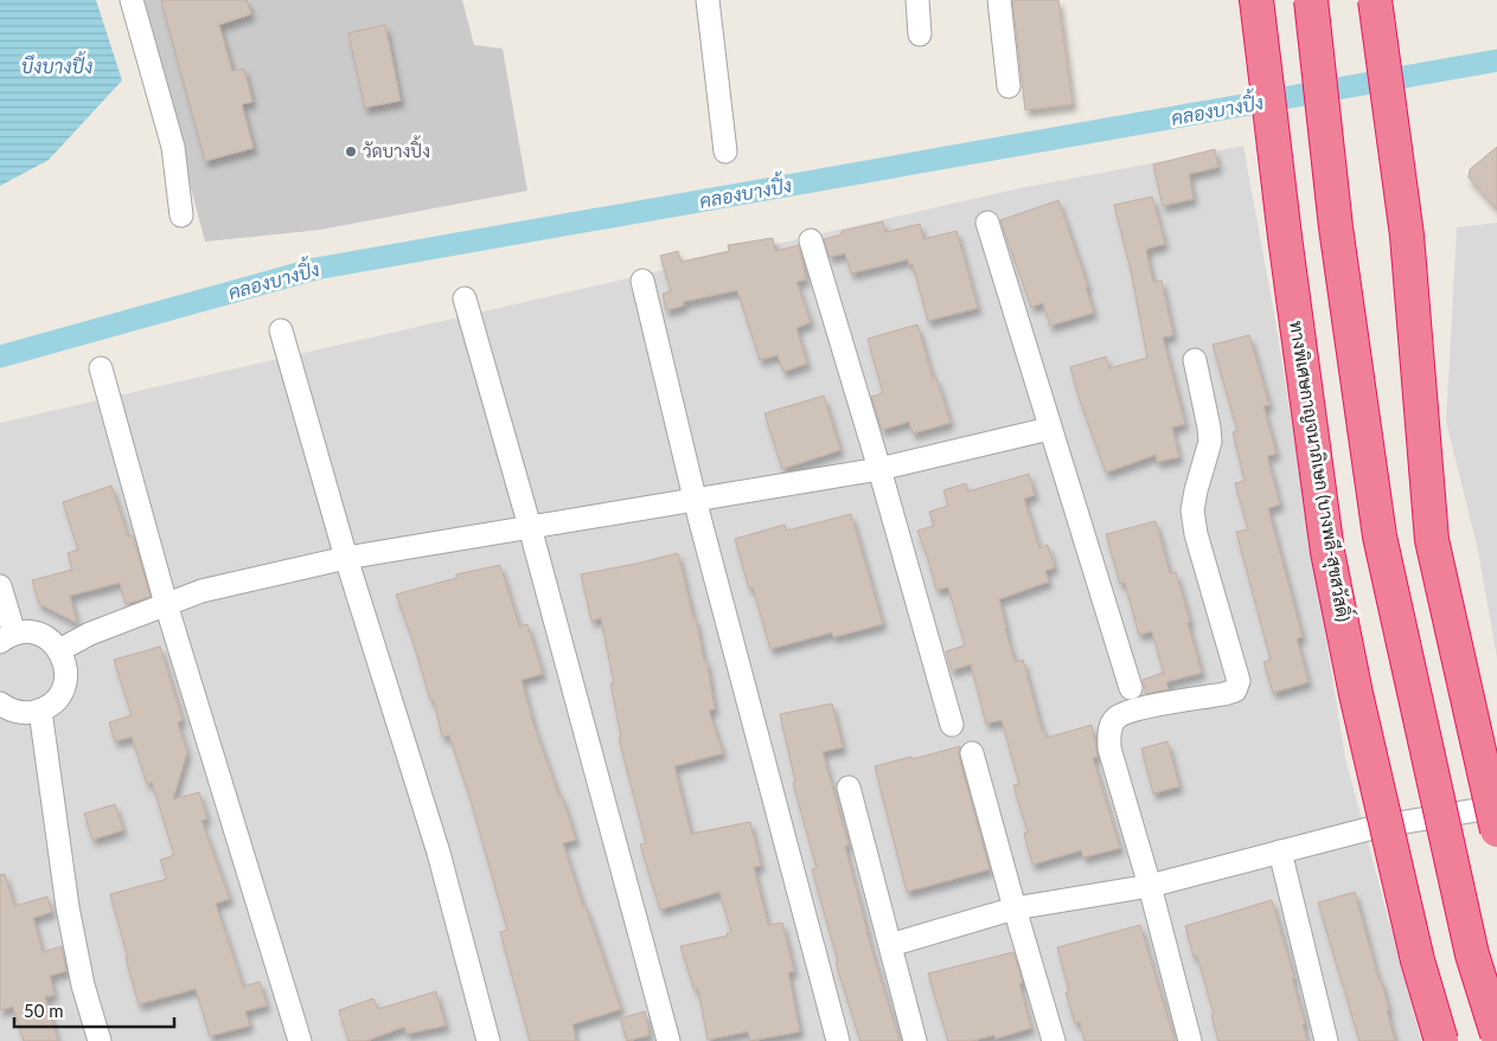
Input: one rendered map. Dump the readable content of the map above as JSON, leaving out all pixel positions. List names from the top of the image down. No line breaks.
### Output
{"streets":{"highway":["ทางพิเศษกาญจนาภิเษก (บางพลี-สุขสวัสดิ์)"]},"water":["บึงบางปิ้ง","คลองบางปิ้ง"],"places":["วัดบางปิ้ง"],"scale_bar":"50 m"}
